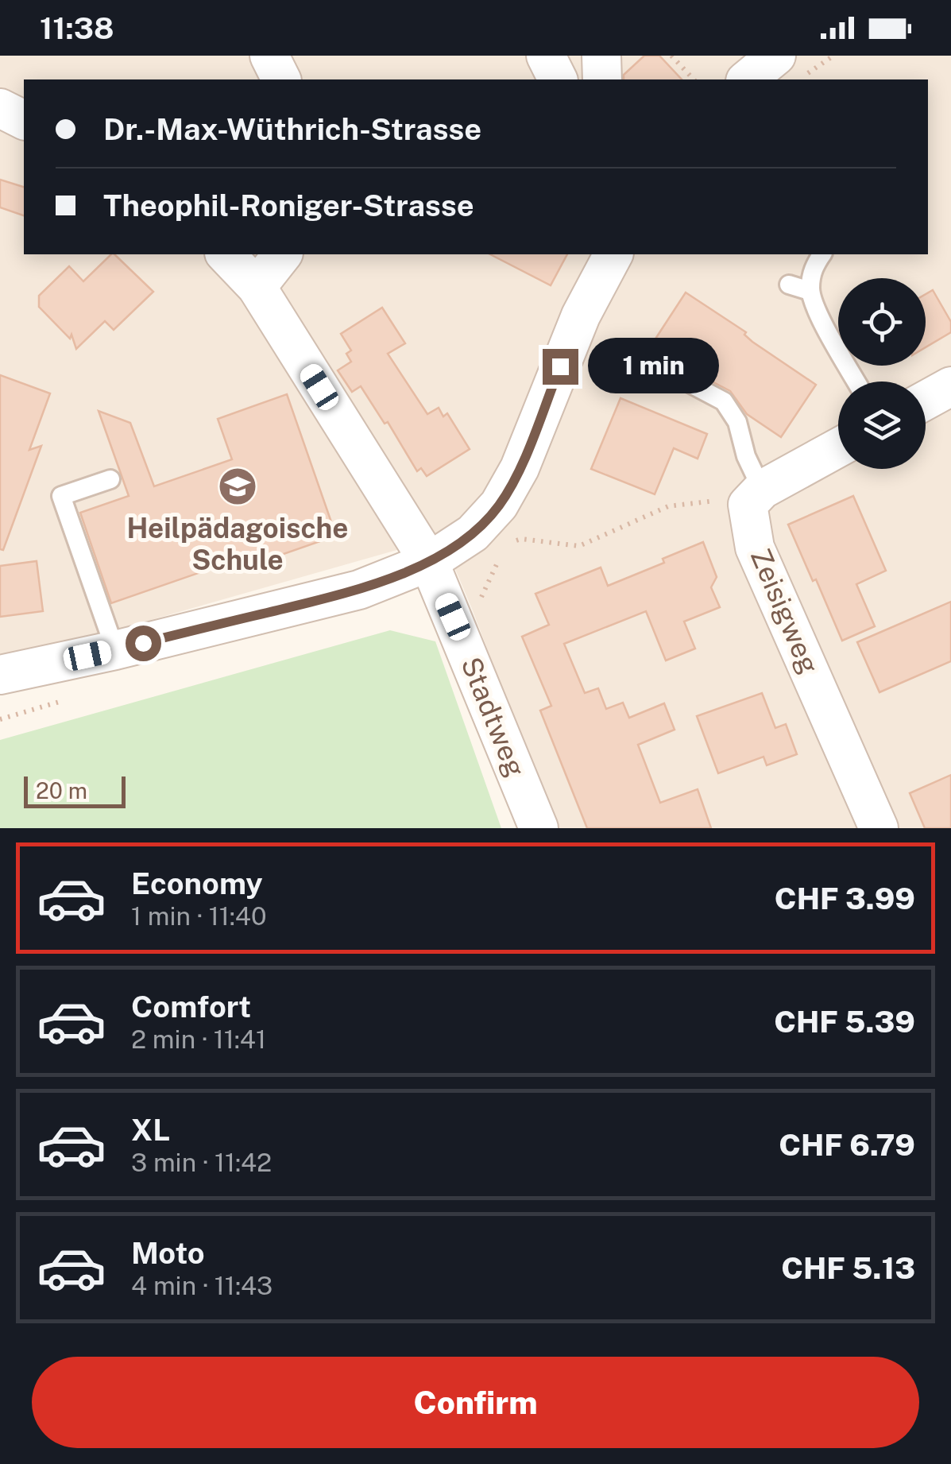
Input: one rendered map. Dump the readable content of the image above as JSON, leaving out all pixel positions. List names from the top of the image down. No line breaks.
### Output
{"streets":{"street":["Zeisigweg","Stadtweg"]},"places":{"school or university":["Heilpädagoische Schule"]},"scale_bar":"20 m","page":{"status":"11:38","banner":["Dr.-Max-Wüthrich-Strasse","Theophil-Roniger-Strasse"],"bubble":"1 min","scale":"20 m","list":[{"name":"Economy","note":"1 min · 11:40","value":"CHF 3.99"},{"name":"Comfort","note":"2 min · 11:41","value":"CHF 5.39"},{"name":"XL","note":"3 min · 11:42","value":"CHF 6.79"},{"name":"Moto","note":"4 min · 11:43","value":"CHF 5.13"}],"buttons":"Confirm"}}
